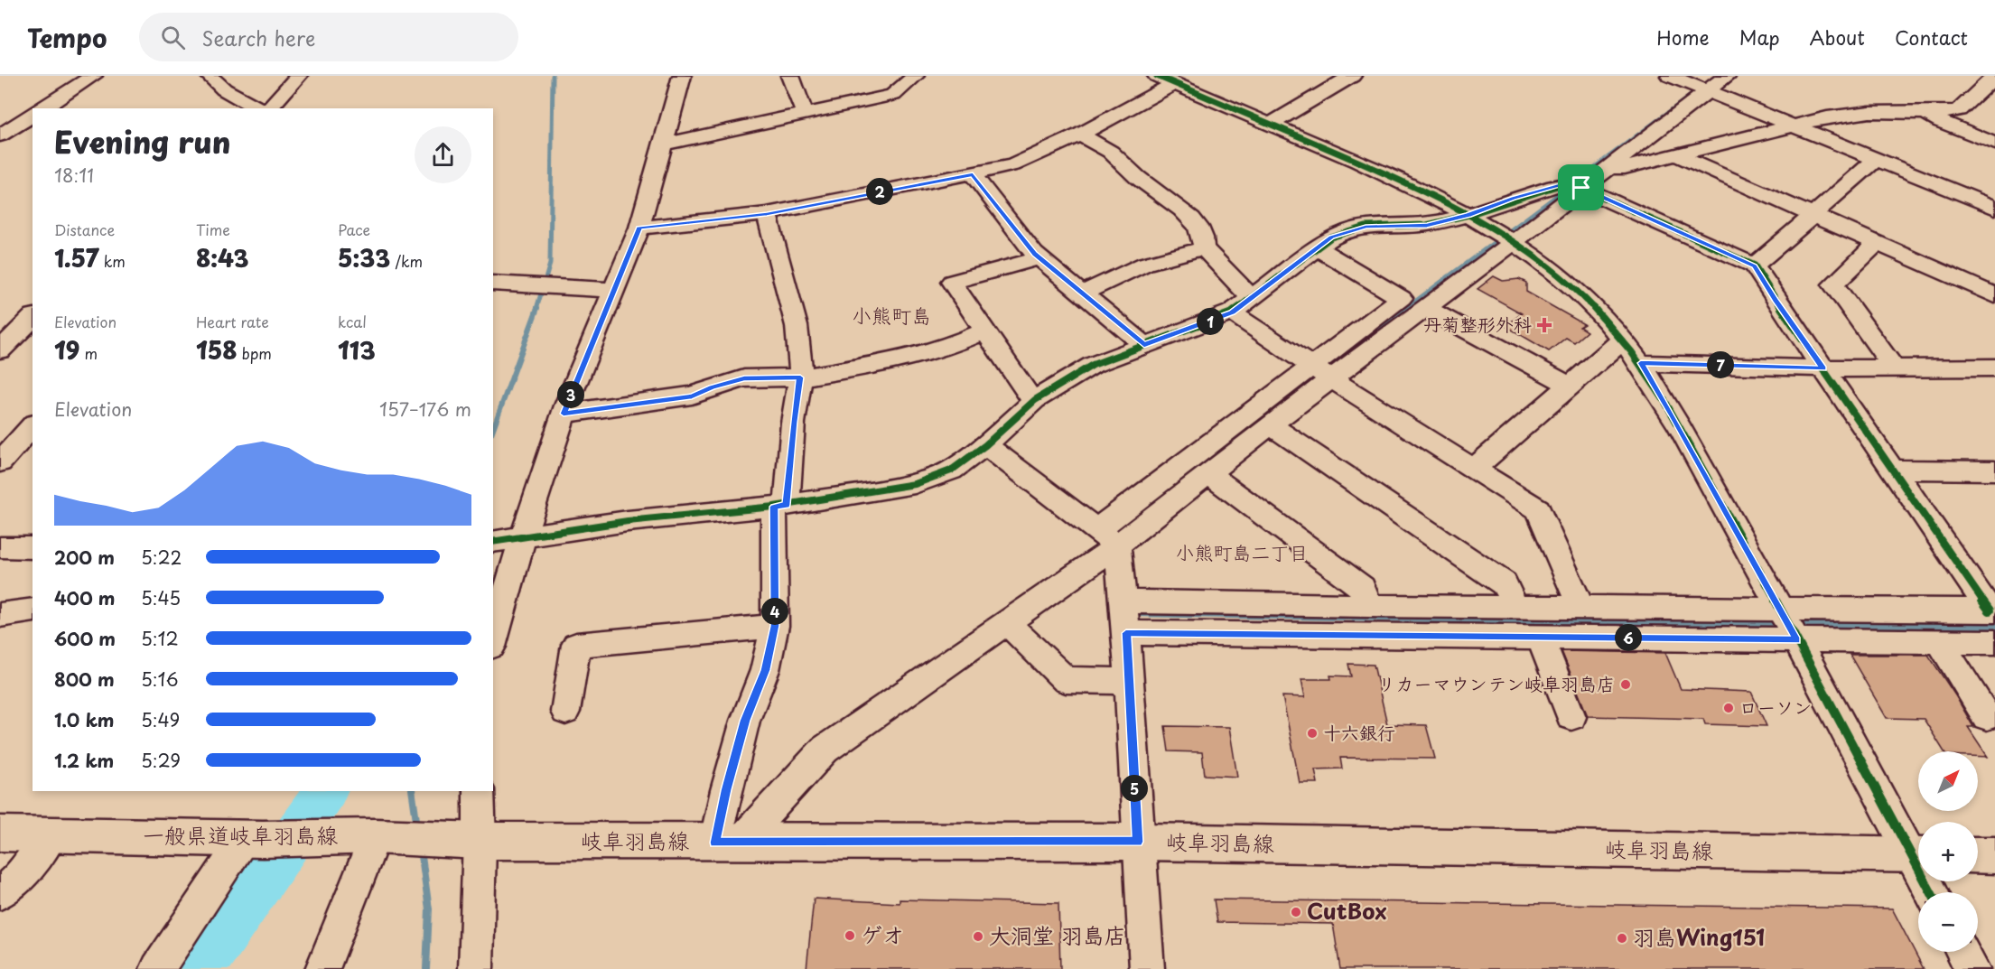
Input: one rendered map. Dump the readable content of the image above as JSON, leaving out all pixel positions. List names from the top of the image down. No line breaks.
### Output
{"streets":{"main road":["一般県道岐阜羽島線","岐阜羽島線"]},"crossings":[["一般県道岐阜羽島線","岐阜羽島線"]],"districts":["小熊町島","小熊町島二丁目"],"places":{"health":["丹菊整形外科"],"other":["リカーマウンテン岐阜羽島店","ローソン","十六銀行","CutBox","ゲオ","大洞堂 羽島店","羽島Wing151"]},"north":"top right","page":{"header":"Tempo","search":"Search here","nav":["Home","Map","About","Contact"],"heading":["Evening run","18:11"],"pins":["2","1","7","3","4","6","5"],"stats":[["Distance","1.57 km"],["Time","8:43"],["Pace","5:33 /km"],["Elevation","19 m"],["Heart rate","158 bpm"],["kcal","113"]],"chart":["Elevation","157–176 m"],"list":[{"name":"200 m","note":"5:22"},{"name":"400 m","note":"5:45"},{"name":"600 m","note":"5:12"},{"name":"800 m","note":"5:16"},{"name":"1.0 km","note":"5:49"},{"name":"1.2 km","note":"5:29"}],"map_buttons":["+","−"]}}
